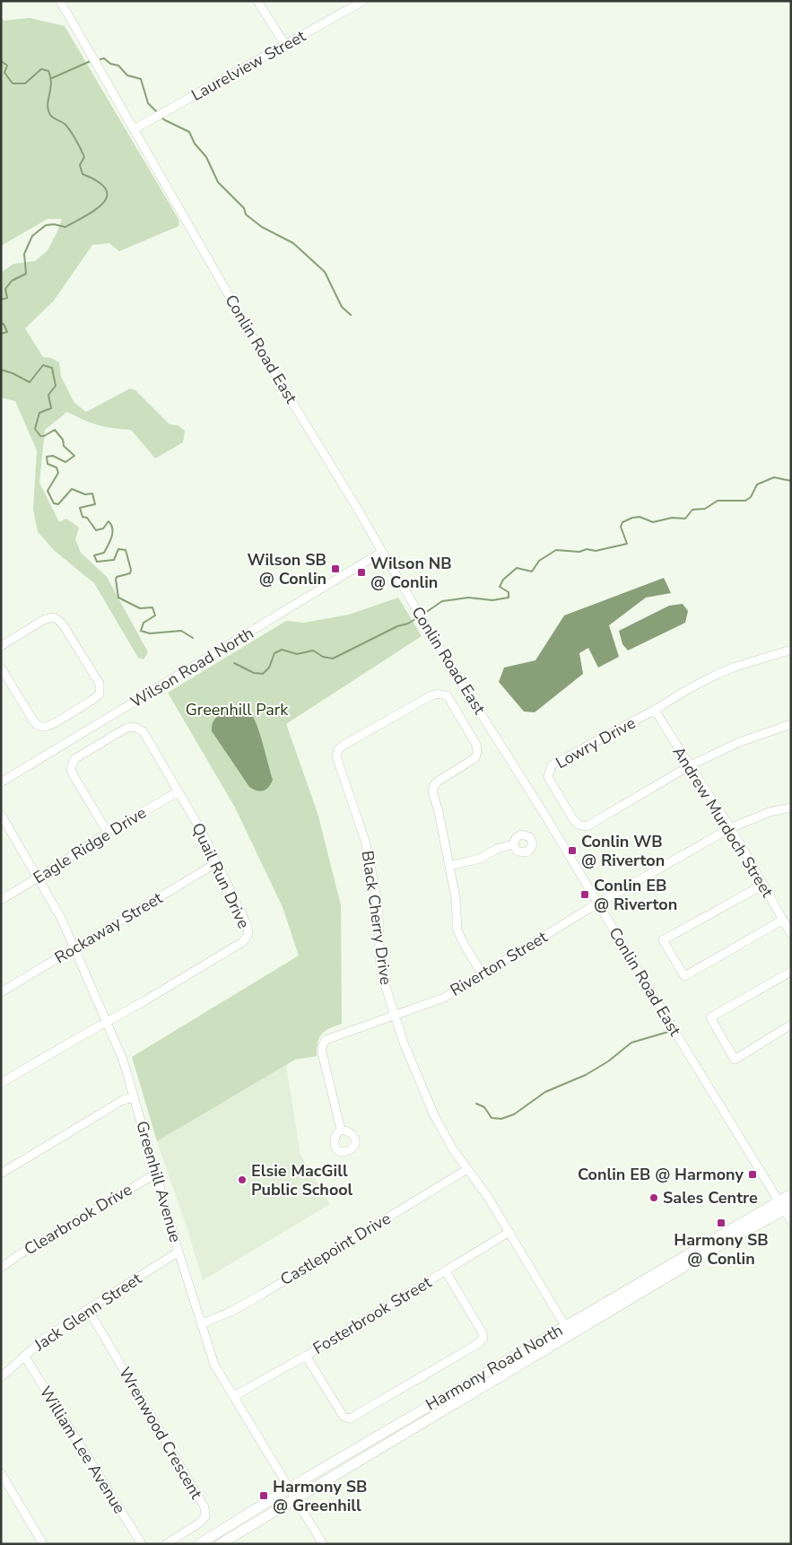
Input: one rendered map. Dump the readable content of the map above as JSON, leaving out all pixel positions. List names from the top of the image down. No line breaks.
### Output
{"streets":{"main road":["Harmony Road North"],"street":["Laurelview Street","Conlin Road East","Wilson Road North","Lowry Drive","Andrew Murdoch Street","Eagle Ridge Drive","Quail Run Drive","Black Cherry Drive","Rockaway Street","Riverton Street","Greenhill Avenue","Clearbrook Drive","Castlepoint Drive","Jack Glenn Street","Fosterbrook Street","Wrenwood Crescent","William Lee Avenue"]},"crossings":[["Laurelview Street","Conlin Road East"],["Conlin Road East","Wilson Road North"],["Conlin Road East","Riverton Street"],["Conlin Road East","Harmony Road North"],["Lowry Drive","Andrew Murdoch Street"],["Andrew Murdoch Street","Riverton Street"],["Eagle Ridge Drive","Quail Run Drive"],["Eagle Ridge Drive","Greenhill Avenue"],["Quail Run Drive","Rockaway Street"],["Quail Run Drive","Greenhill Avenue"],["Black Cherry Drive","Riverton Street"],["Black Cherry Drive","Castlepoint Drive"],["Black Cherry Drive","Fosterbrook Street"],["Black Cherry Drive","Harmony Road North"],["Rockaway Street","Greenhill Avenue"],["Greenhill Avenue","Clearbrook Drive"],["Greenhill Avenue","Castlepoint Drive"],["Greenhill Avenue","Jack Glenn Street"],["Greenhill Avenue","Fosterbrook Street"],["Greenhill Avenue","Harmony Road North"],["Jack Glenn Street","Wrenwood Crescent"],["Jack Glenn Street","William Lee Avenue"]],"parks":["Greenhill Park"],"places":{"transit":["Wilson SB @ Conlin","Wilson NB @ Conlin","Conlin WB @ Riverton","Conlin EB @ Riverton","Conlin EB @ Harmony","Harmony SB @ Conlin","Harmony SB @ Greenhill"],"other":["Elsie MacGill Public School","Sales Centre"]}}
